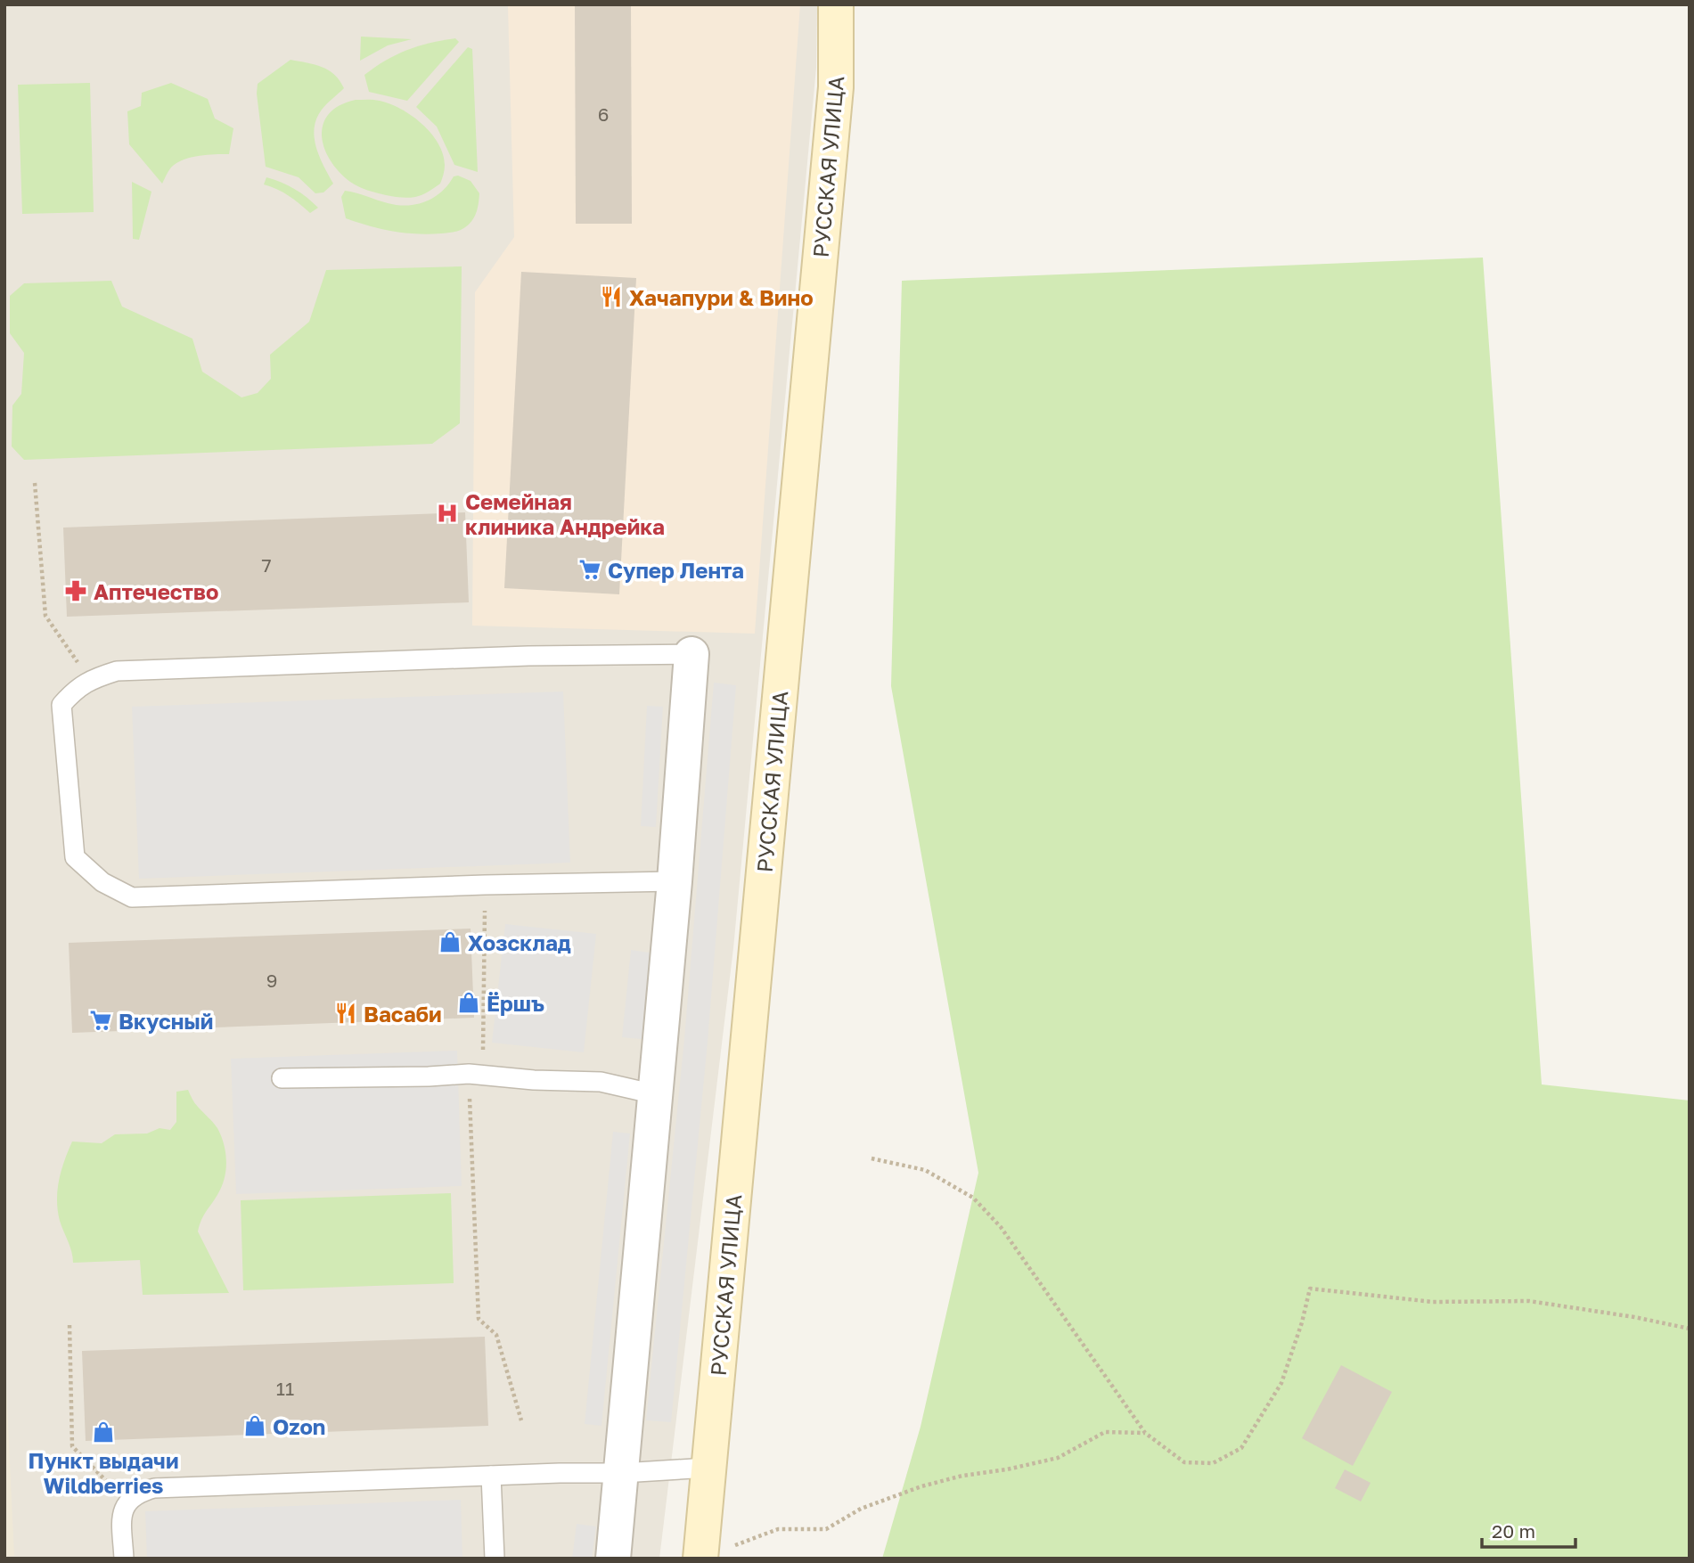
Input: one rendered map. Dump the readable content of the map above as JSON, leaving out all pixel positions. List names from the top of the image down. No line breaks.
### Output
{"streets":{"street":["РУССКАЯ УЛИЦА"]},"places":{"restaurant":["Хачапури & Вино","Васаби"],"hospital":["Семейная клиника Андрейка"],"supermarket":["Супер Лента","Вкусный"],"pharmacy":["Аптечество"],"shop":["Хозсклад","Ёршъ","Ozon","Пункт выдачи Wildberries"]},"house_numbers":["6","7","9","11"],"scale_bar":"20 m"}
